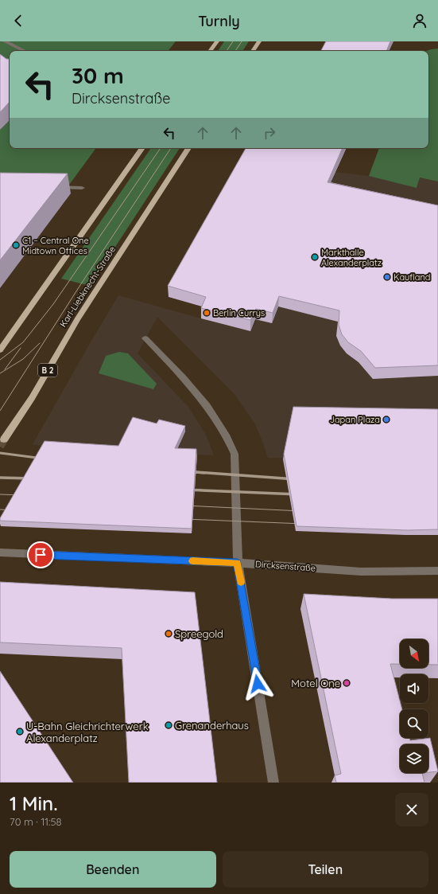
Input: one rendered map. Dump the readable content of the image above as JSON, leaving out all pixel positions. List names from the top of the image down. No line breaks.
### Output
{"streets":{"main road":["Karl-Liebknecht-Straße","B 2"],"street":["Dircksenstraße"]},"places":["C1 – Central One Midtown Offices","Markthalle Alexanderplatz","Kaufland","Berlin Currys","Japan Plaza","Spreegold","Motel One","Grenanderhaus","U-Bahn Gleichrichterwerk Alexanderplatz"],"north":"bottom right","page":{"header":"Turnly","turn":["30 m","Dircksenstraße"],"heading":["1 Min.","70 m · 11:58"],"buttons":["Beenden","Teilen"]}}
